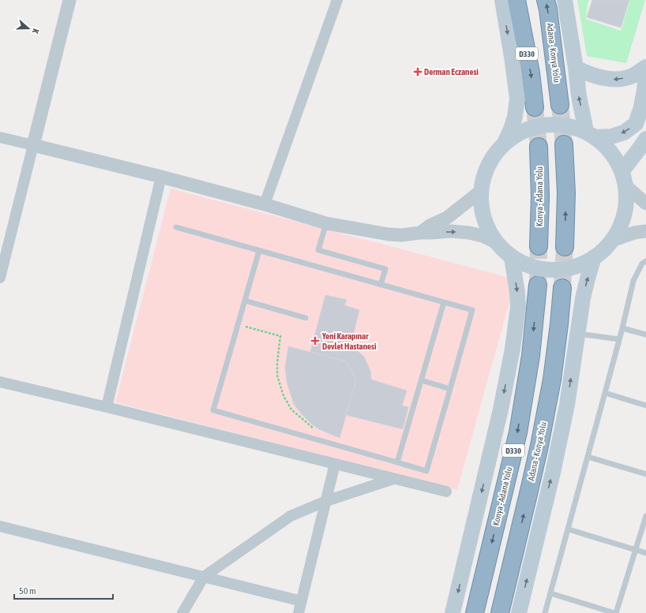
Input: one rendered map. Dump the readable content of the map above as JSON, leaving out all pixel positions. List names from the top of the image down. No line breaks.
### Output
{"streets":{"highway":["Adana - Konya Yolu","D330","Konya - Adana Yolu"]},"one_way":["Adana - Konya Yolu","Konya - Adana Yolu"],"places":{"health":["Derman Eczanesi","Yeni Karapınar Devlet Hastanesi"]},"scale_bar":"50 m","north":"right"}
